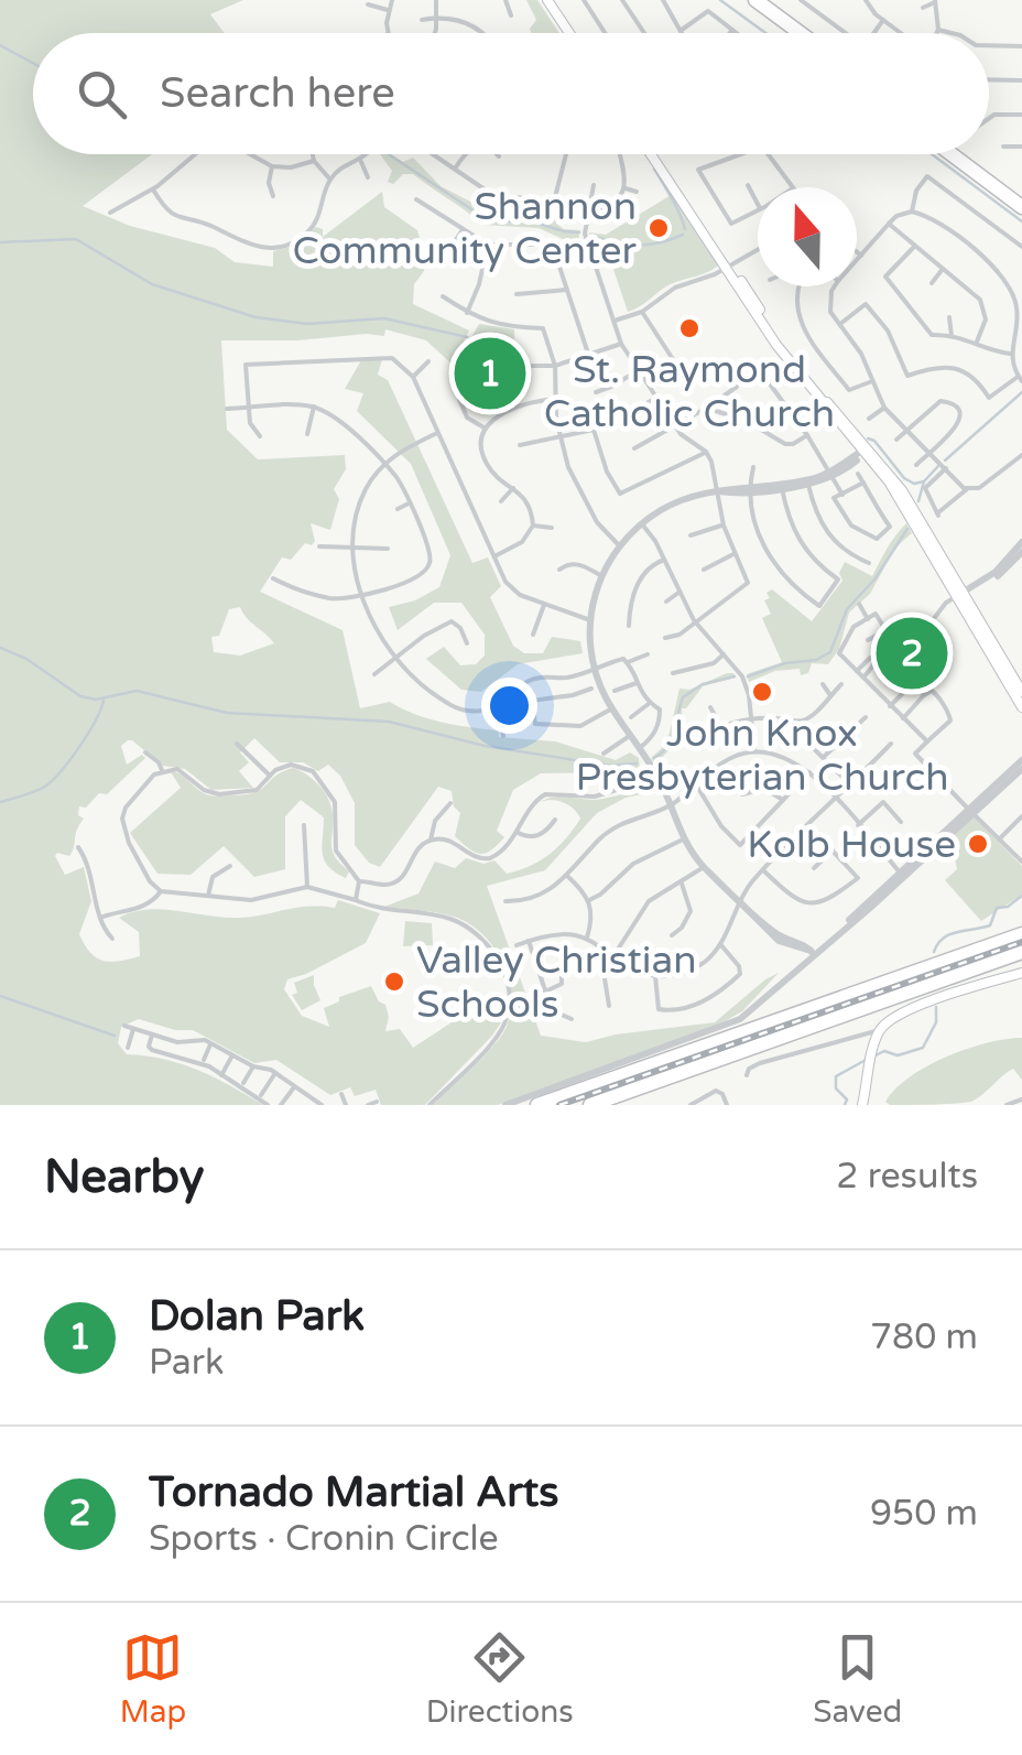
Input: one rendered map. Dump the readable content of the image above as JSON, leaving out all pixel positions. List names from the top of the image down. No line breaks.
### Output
{"places":["Shannon Community Center","St. Raymond Catholic Church","John Knox Presbyterian Church","Kolb House","Valley Christian Schools"],"north":"top","page":{"search":"Search here","pins":["1","2"],"heading":["Nearby","2 results"],"list":[{"mark":"1","name":"Dolan Park","note":"Park","value":"780 m"},{"mark":"2","name":"Tornado Martial Arts","note":"Sports · Cronin Circle","value":"950 m"}],"nav":["Map","Directions","Saved"]}}
